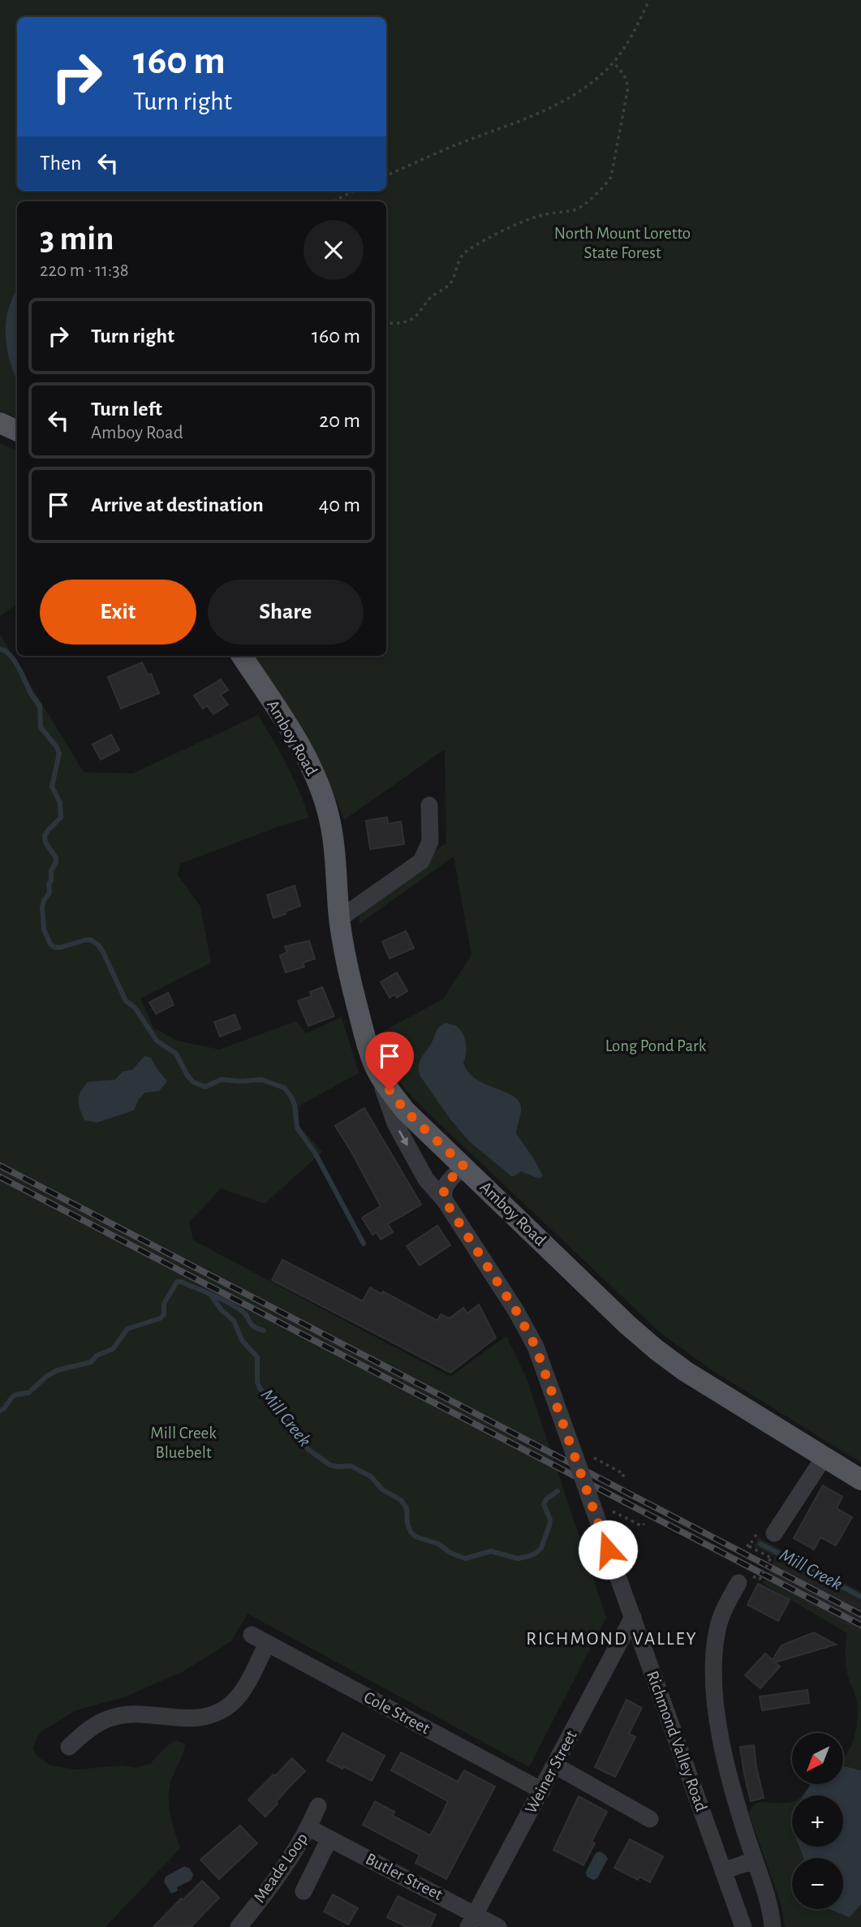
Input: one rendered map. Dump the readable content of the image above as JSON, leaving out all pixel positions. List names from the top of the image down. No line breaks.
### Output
{"streets":{"main road":["Amboy Road"],"street":["Cole Street","Richmond Valley Road","Weiner Street","Meade Loop","Butler Street"]},"crossings":[["Amboy Road","Richmond Valley Road"],["Cole Street","Weiner Street"],["Richmond Valley Road","Weiner Street"],["Weiner Street","Butler Street"],["Meade Loop","Butler Street"]],"districts":["RICHMOND VALLEY"],"water":["Mill Creek"],"parks":["North Mount Loretto State Forest","Long Pond Park","Mill Creek Bluebelt"],"north":"bottom left","page":{"turn":["160 m","Turn right"],"then":"Then","heading":["3 min","220 m · 11:38"],"list":[{"name":"Turn right","value":"160 m"},{"name":"Turn left","note":"Amboy Road","value":"20 m"},{"name":"Arrive at destination","value":"40 m"}],"buttons":["Exit","Share"],"map_buttons":["+","−"]}}
